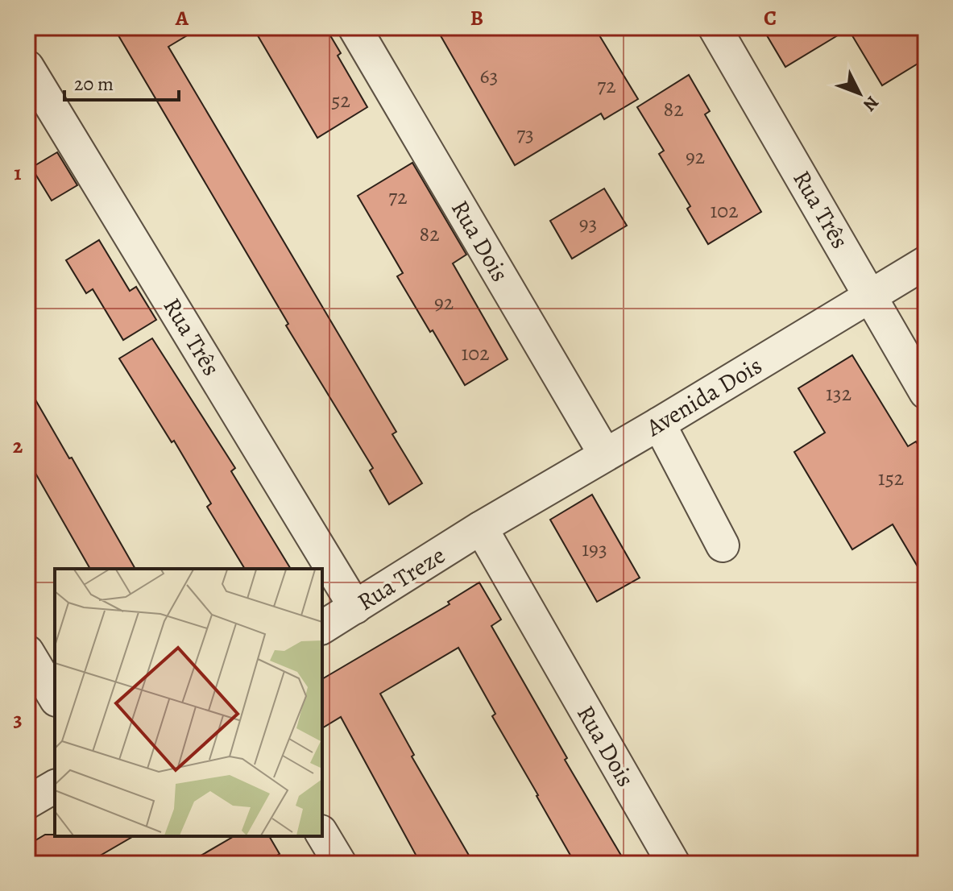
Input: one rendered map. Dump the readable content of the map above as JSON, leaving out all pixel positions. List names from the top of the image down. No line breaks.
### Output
{"streets":{"street":["Rua Três","Rua Dois","Avenida Dois","Rua Treze"]},"crossings":[["Rua Três","Avenida Dois"],["Rua Três","Rua Treze"],["Rua Dois","Avenida Dois"],["Rua Dois","Rua Treze"],["Avenida Dois","Rua Treze"]],"house_numbers":["63","72","52","82","73","92","72","102","93","82","92","102","132","152","193"],"scale_bar":"20 m","north":"bottom right","grid":{"columns":["A","B","C"],"rows":["1","2","3"]}}
